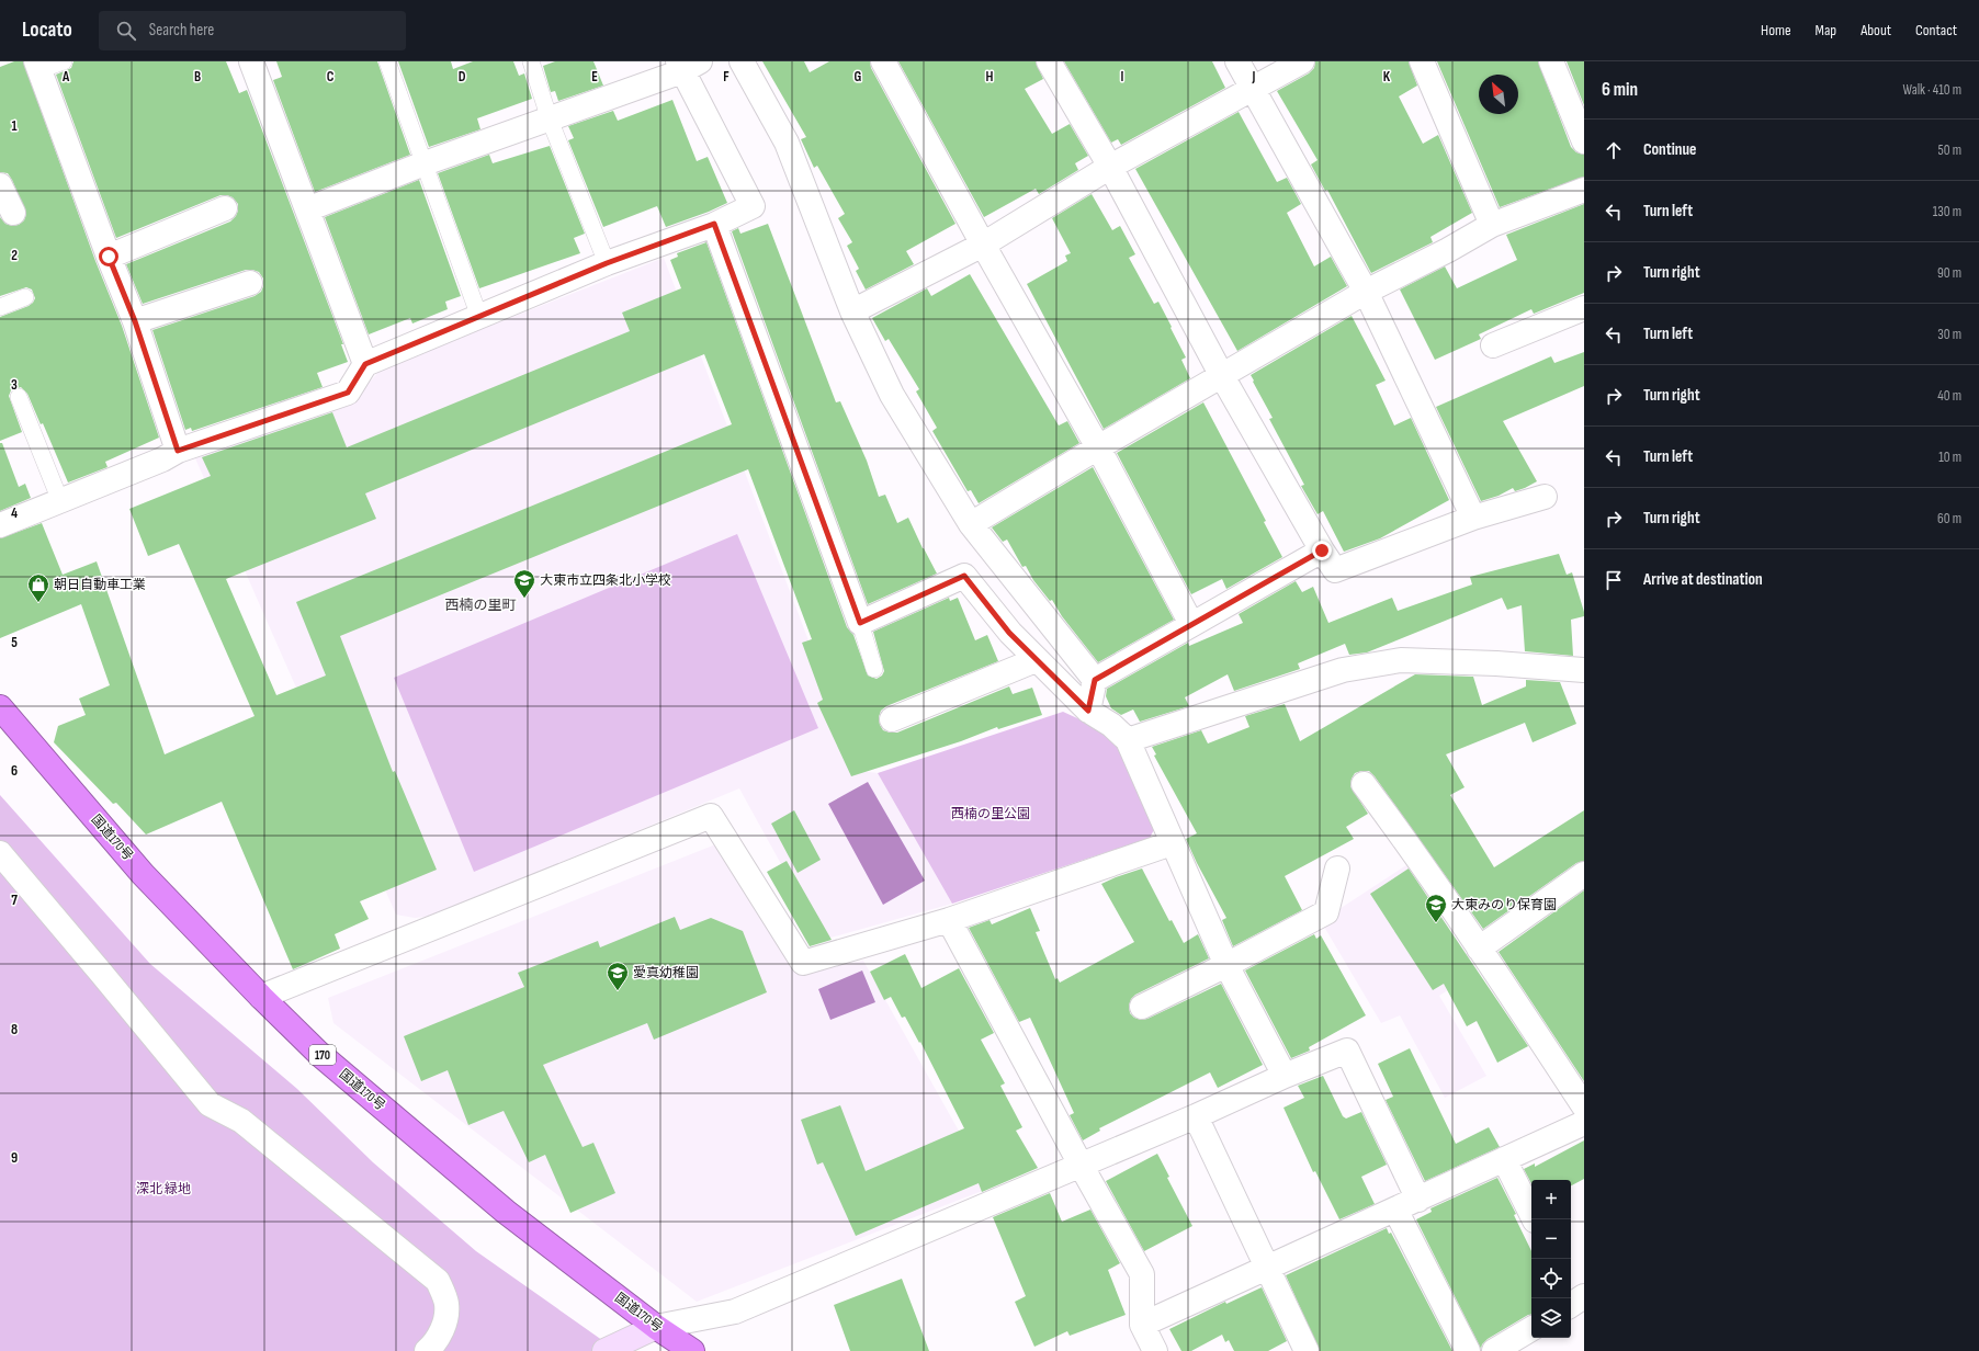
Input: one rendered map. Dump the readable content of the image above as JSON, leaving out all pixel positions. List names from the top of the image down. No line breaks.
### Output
{"streets":{"highway":["国道170号","170"]},"districts":["西楠の里町"],"parks":["西楠の里公園","深北 緑地"],"places":{"school or university":["大東市立四条北小学校","大東みのり保育園","愛真幼稚園"],"shop":["朝日自動車工業"]},"north":"top left","page":{"header":"Locato","search":"Search here","nav":["Home","Map","About","Contact"],"heading":["6 min","Walk · 410 m"],"list":[["Continue","50 m"],["Turn left","130 m"],["Turn right","90 m"],["Turn left","30 m"],["Turn right","40 m"],["Turn left","10 m"],["Turn right","60 m"],"Arrive at destination"],"map_buttons":["+","−"]},"grid":{"columns":["A","B","C","D","E","F","G","H","I","J","K"],"rows":["1","2","3","4","5","6","7","8","9"]}}
